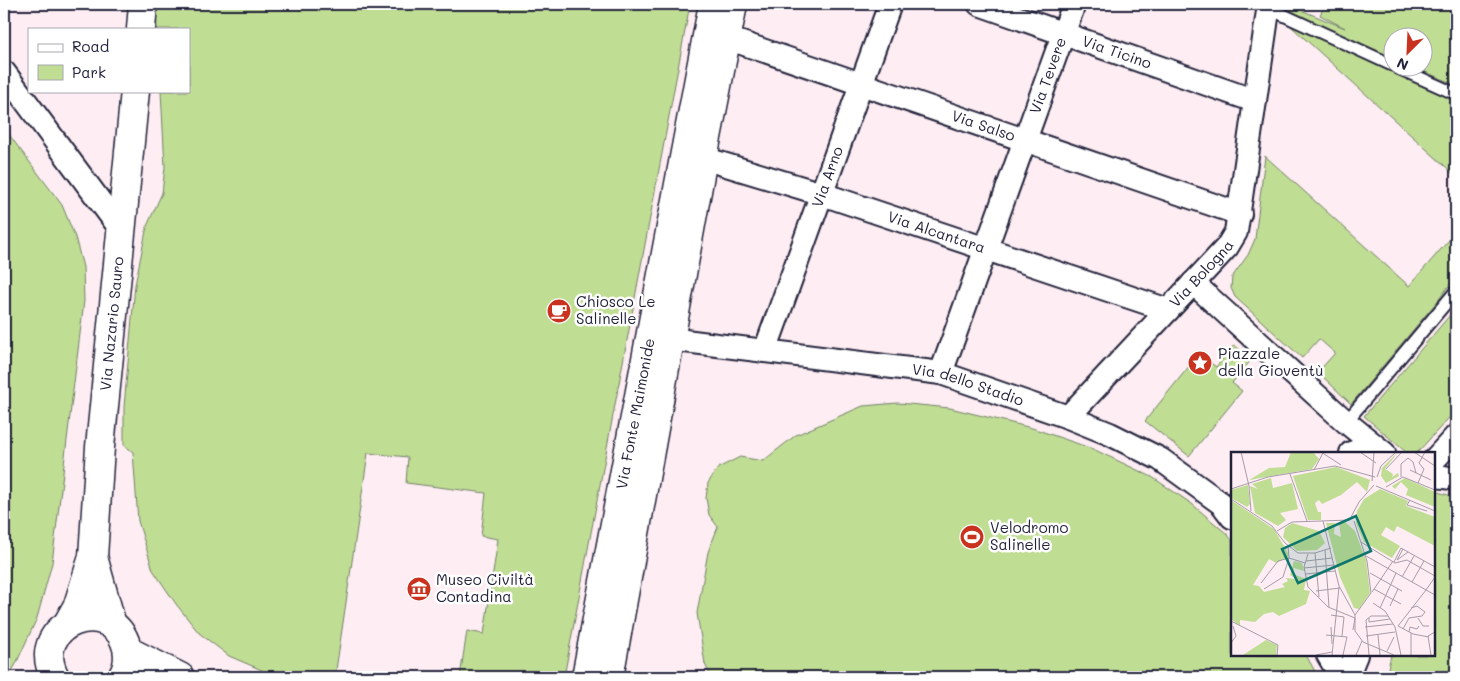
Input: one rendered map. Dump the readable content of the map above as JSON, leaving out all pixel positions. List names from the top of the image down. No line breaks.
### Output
{"streets":{"street":["Via Ticino","Via Tevere","Via Salso","Via Arno","Via Alcantara","Via Bologna","Via Nazario Sauro","Via dello Stadio","Via Fonte Maimonide"]},"crossings":[["Via Ticino","Via Tevere"],["Via Ticino","Via Bologna"],["Via Tevere","Via Salso"],["Via Tevere","Via Alcantara"],["Via Tevere","Via dello Stadio"],["Via Salso","Via Arno"],["Via Salso","Via Bologna"],["Via Salso","Via Fonte Maimonide"],["Via Arno","Via Alcantara"],["Via Arno","Via dello Stadio"],["Via Alcantara","Via Bologna"],["Via Alcantara","Via Fonte Maimonide"],["Via Bologna","Via dello Stadio"],["Via dello Stadio","Via Fonte Maimonide"]],"places":{"cafe":["Chiosco Le Salinelle"],"place":["Piazzale della Gioventù"],"sports":["Velodromo Salinelle"],"museum":["Museo Civiltà Contadina"]},"legend":["Road","Park"],"north":"bottom left"}
